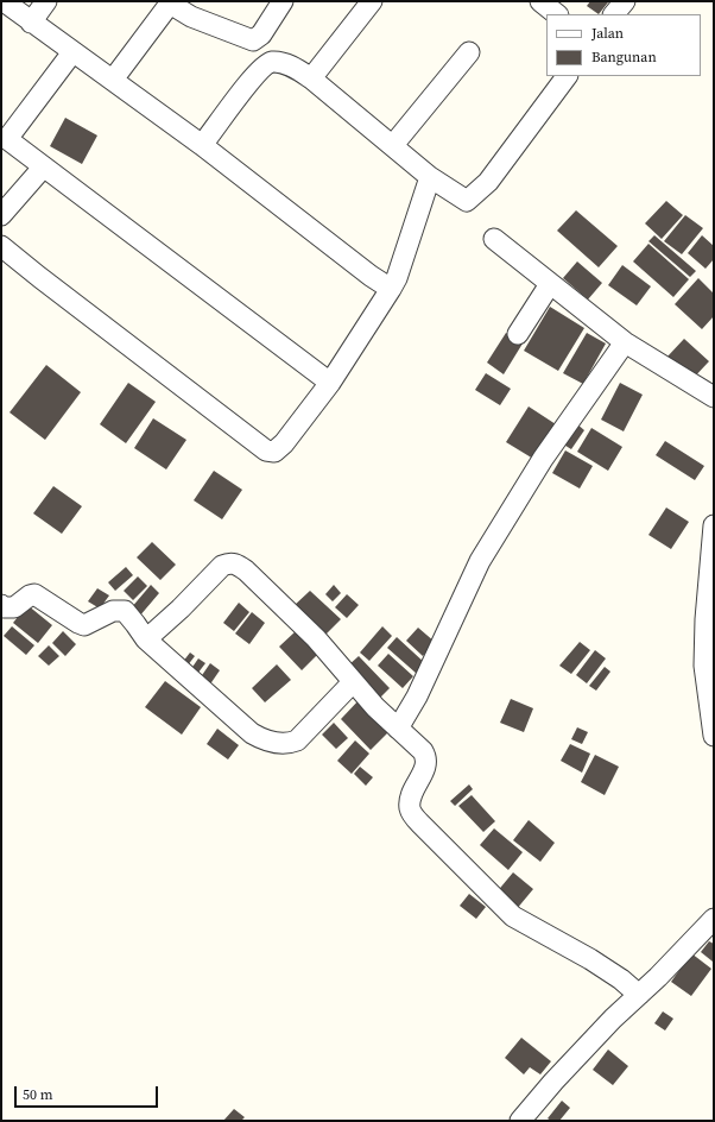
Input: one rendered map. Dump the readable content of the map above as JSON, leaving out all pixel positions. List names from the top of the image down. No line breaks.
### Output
{"legend":["Jalan","Bangunan"],"scale_bar":"50 m"}
